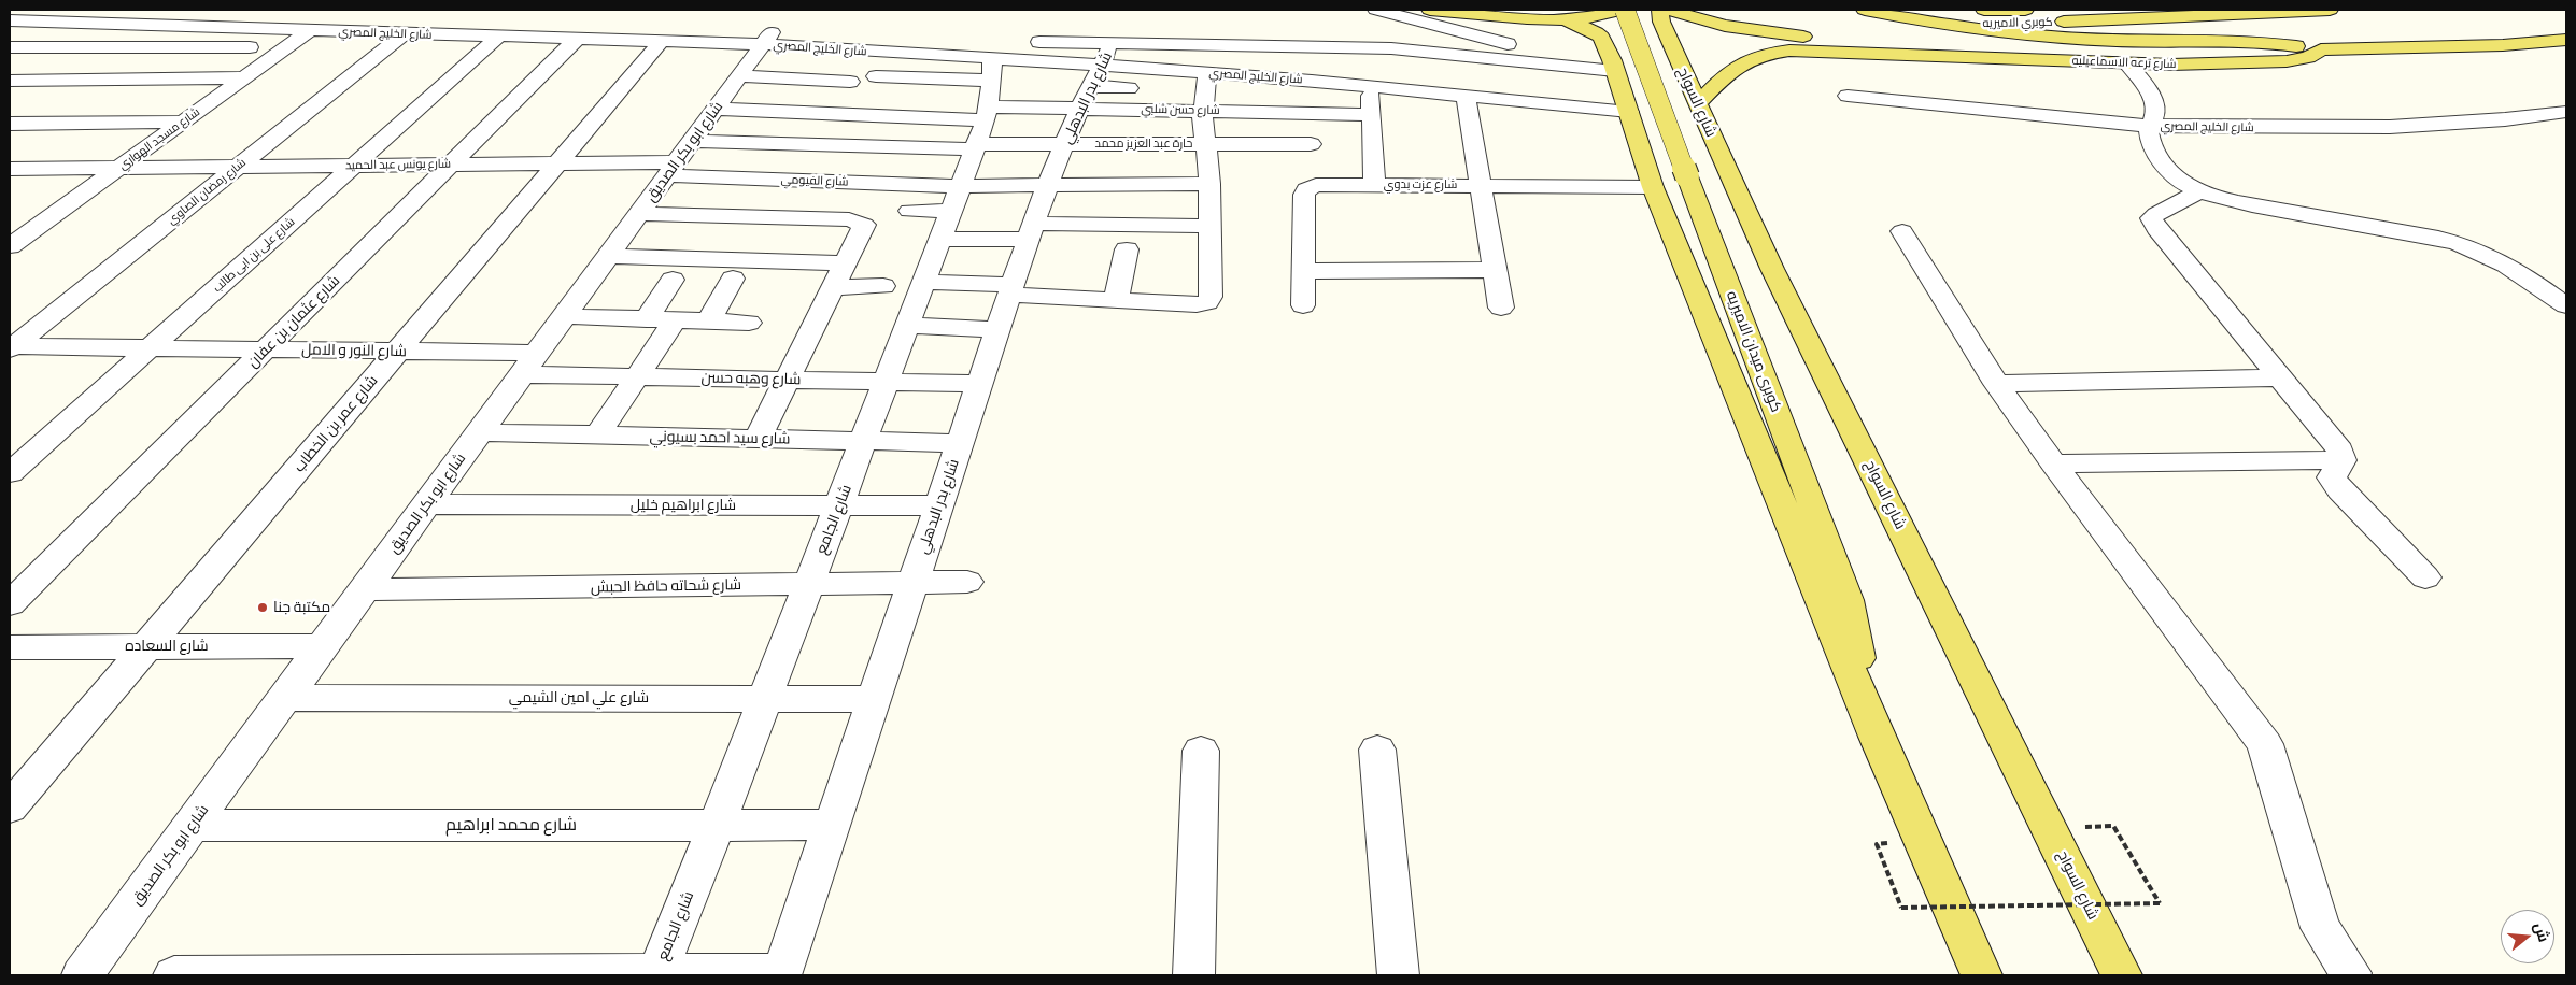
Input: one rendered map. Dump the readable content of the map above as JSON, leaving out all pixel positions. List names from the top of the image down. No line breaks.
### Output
{"streets":{"main road":["كوبري الاميريه","شارع ترعه الاسماعيليه","شارع السواح","كوبرى ميدان الاميريه"],"street":["شارع الخليج المصري","شارع بدر البدهلي","شارع حسن شلبي","شارع مسجد الهواري","حارة عبد العزيز محمد","شارع ابو بكر الصديق","شارع يونس عبد الحميد","شارع الفيومي","شارع عزت بدوي","شارع رمضان الصاوي","شارع على بن ابى طالب","شارع عثمان بن عفان","شارع النور و الامل","شارع وهبه حسن","شارع عمر بن الخطاب","شارع سيد احمد بسيوني","شارع ابراهيم خليل","شارع الجامع","شارع شحاته حافظ الحبش","شارع السعاده","شارع علي امين الشيمي","شارع محمد ابراهيم"]},"crossings":[["شارع الخليج المصري","شارع بدر البدهلي"],["شارع الخليج المصري","شارع حسن شلبي"],["شارع الخليج المصري","شارع مسجد الهواري"],["شارع الخليج المصري","حارة عبد العزيز محمد"],["شارع الخليج المصري","شارع ابو بكر الصديق"],["شارع الخليج المصري","شارع رمضان الصاوي"],["شارع الخليج المصري","شارع على بن ابى طالب"],["شارع الخليج المصري","شارع عثمان بن عفان"],["شارع الخليج المصري","شارع عمر بن الخطاب"],["شارع الخليج المصري","شارع الجامع"],["شارع ترعه الاسماعيليه","شارع السواح"],["شارع بدر البدهلي","شارع حسن شلبي"],["شارع بدر البدهلي","حارة عبد العزيز محمد"],["شارع بدر البدهلي","شارع وهبه حسن"],["شارع بدر البدهلي","شارع سيد احمد بسيوني"],["شارع بدر البدهلي","شارع ابراهيم خليل"],["شارع بدر البدهلي","شارع شحاته حافظ الحبش"],["شارع بدر البدهلي","شارع علي امين الشيمي"],["شارع بدر البدهلي","شارع محمد ابراهيم"],["شارع حسن شلبي","حارة عبد العزيز محمد"],["شارع حسن شلبي","شارع الجامع"],["شارع مسجد الهواري","شارع يونس عبد الحميد"],["حارة عبد العزيز محمد","شارع الجامع"],["شارع ابو بكر الصديق","شارع يونس عبد الحميد"],["شارع ابو بكر الصديق","شارع الفيومي"],["شارع ابو بكر الصديق","شارع النور و الامل"],["شارع ابو بكر الصديق","شارع وهبه حسن"],["شارع ابو بكر الصديق","شارع سيد احمد بسيوني"],["شارع ابو بكر الصديق","شارع ابراهيم خليل"],["شارع ابو بكر الصديق","شارع شحاته حافظ الحبش"],["شارع ابو بكر الصديق","شارع السعاده"],["شارع ابو بكر الصديق","شارع علي امين الشيمي"],["شارع ابو بكر الصديق","شارع محمد ابراهيم"],["شارع يونس عبد الحميد","شارع الفيومي"],["شارع يونس عبد الحميد","شارع رمضان الصاوي"],["شارع يونس عبد الحميد","شارع على بن ابى طالب"],["شارع يونس عبد الحميد","شارع عثمان بن عفان"],["شارع يونس عبد الحميد","شارع عمر بن الخطاب"],["شارع الفيومي","شارع الجامع"],["شارع رمضان الصاوي","شارع النور و الامل"],["شارع على بن ابى طالب","شارع النور و الامل"],["شارع عثمان بن عفان","شارع النور و الامل"],["شارع النور و الامل","شارع وهبه حسن"],["شارع النور و الامل","شارع عمر بن الخطاب"],["شارع وهبه حسن","شارع الجامع"],["شارع عمر بن الخطاب","شارع السعاده"],["شارع سيد احمد بسيوني","شارع الجامع"],["شارع ابراهيم خليل","شارع الجامع"],["شارع الجامع","شارع شحاته حافظ الحبش"],["شارع الجامع","شارع علي امين الشيمي"],["شارع الجامع","شارع محمد ابراهيم"]],"places":["مكتبة جنا"],"north":"right"}
